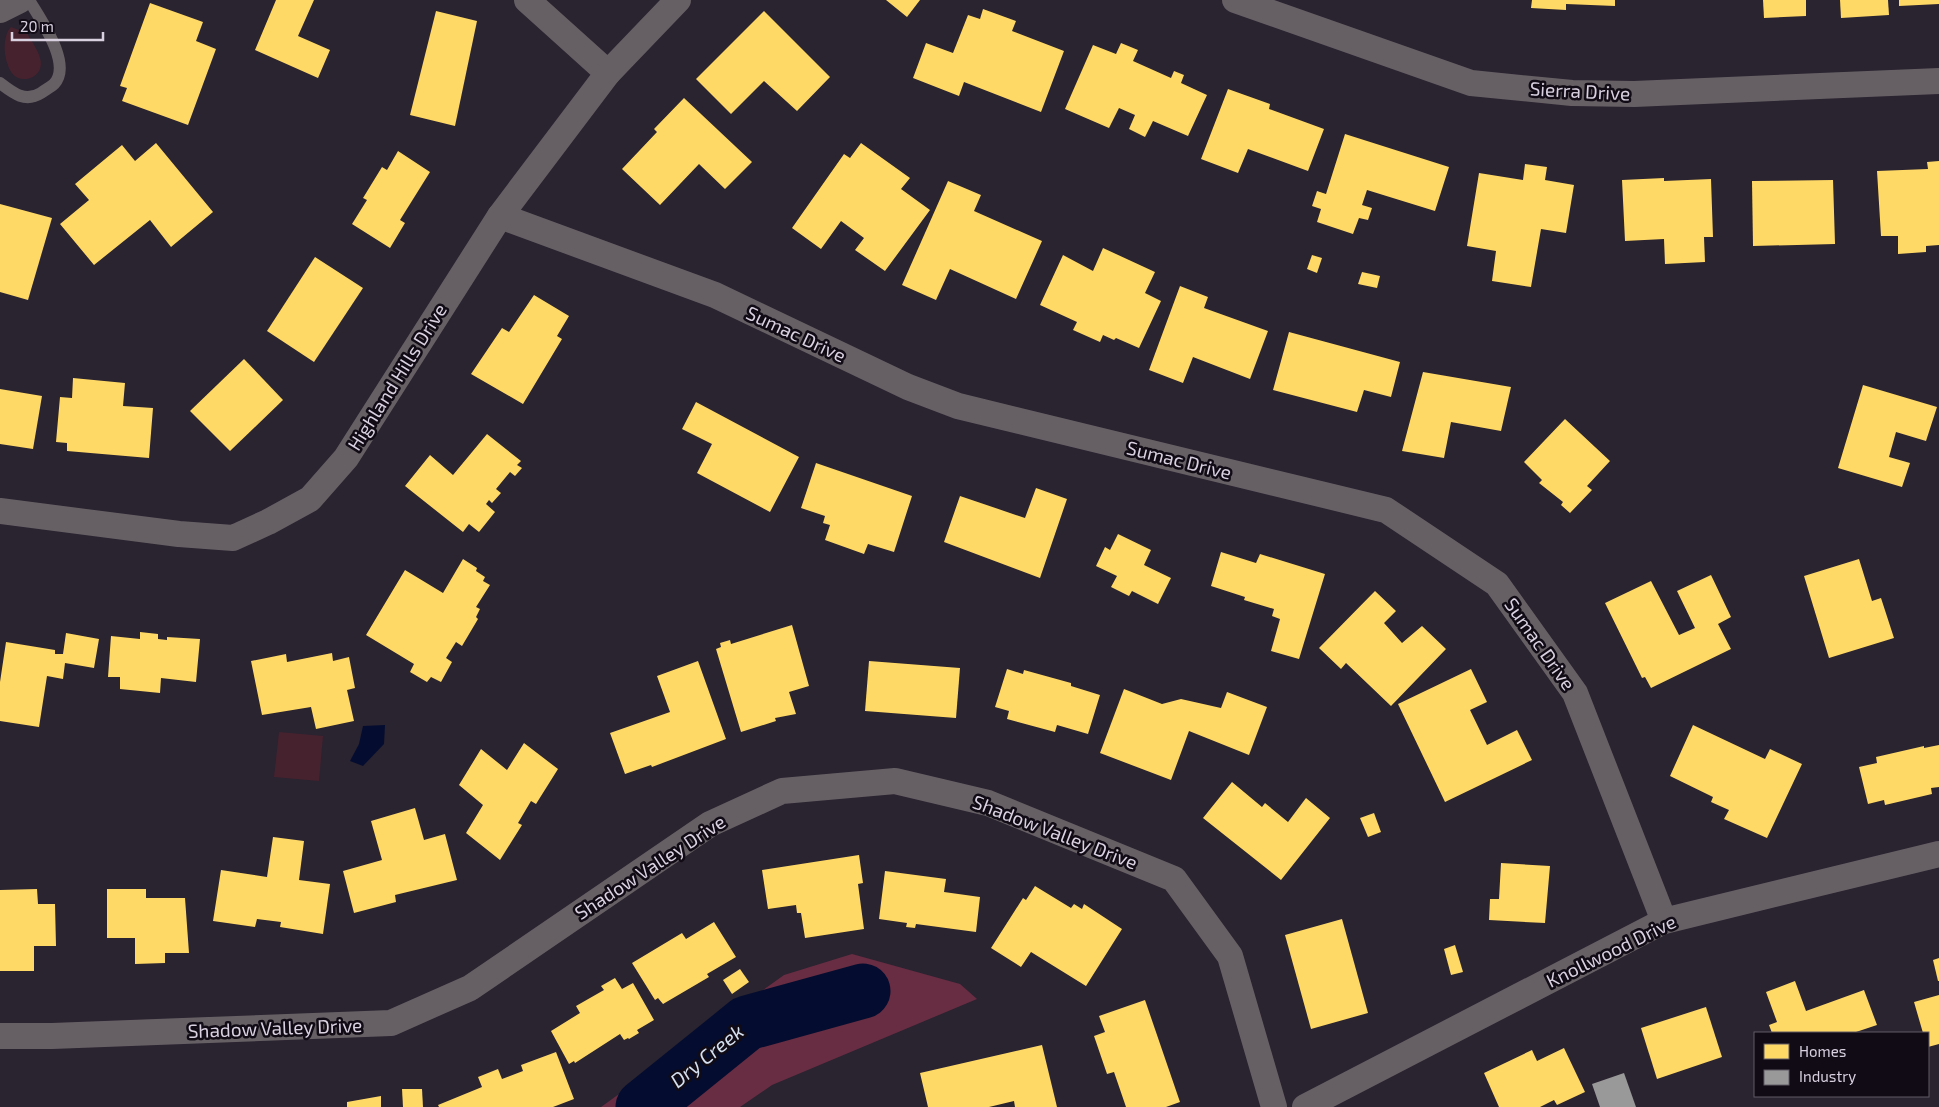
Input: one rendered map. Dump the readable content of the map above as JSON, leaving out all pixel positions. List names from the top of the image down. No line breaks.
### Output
{"streets":{"street":["Sierra Drive","Sumac Drive","Highland Hills Drive","Shadow Valley Drive","Knollwood Drive"]},"crossings":[["Sumac Drive","Highland Hills Drive"],["Sumac Drive","Knollwood Drive"]],"water":["Dry Creek"],"legend":["Homes","Industry"],"scale_bar":"20 m"}
